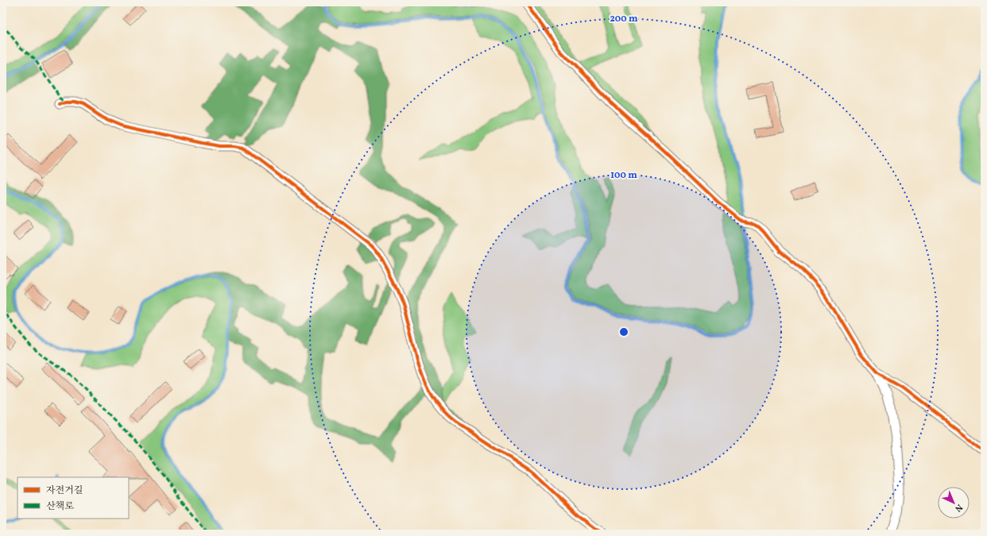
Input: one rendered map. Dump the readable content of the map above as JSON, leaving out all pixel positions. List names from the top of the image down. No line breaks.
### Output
{"legend":["자전거길","산책로"],"north":"bottom right","rings":["200 m","100 m"]}
